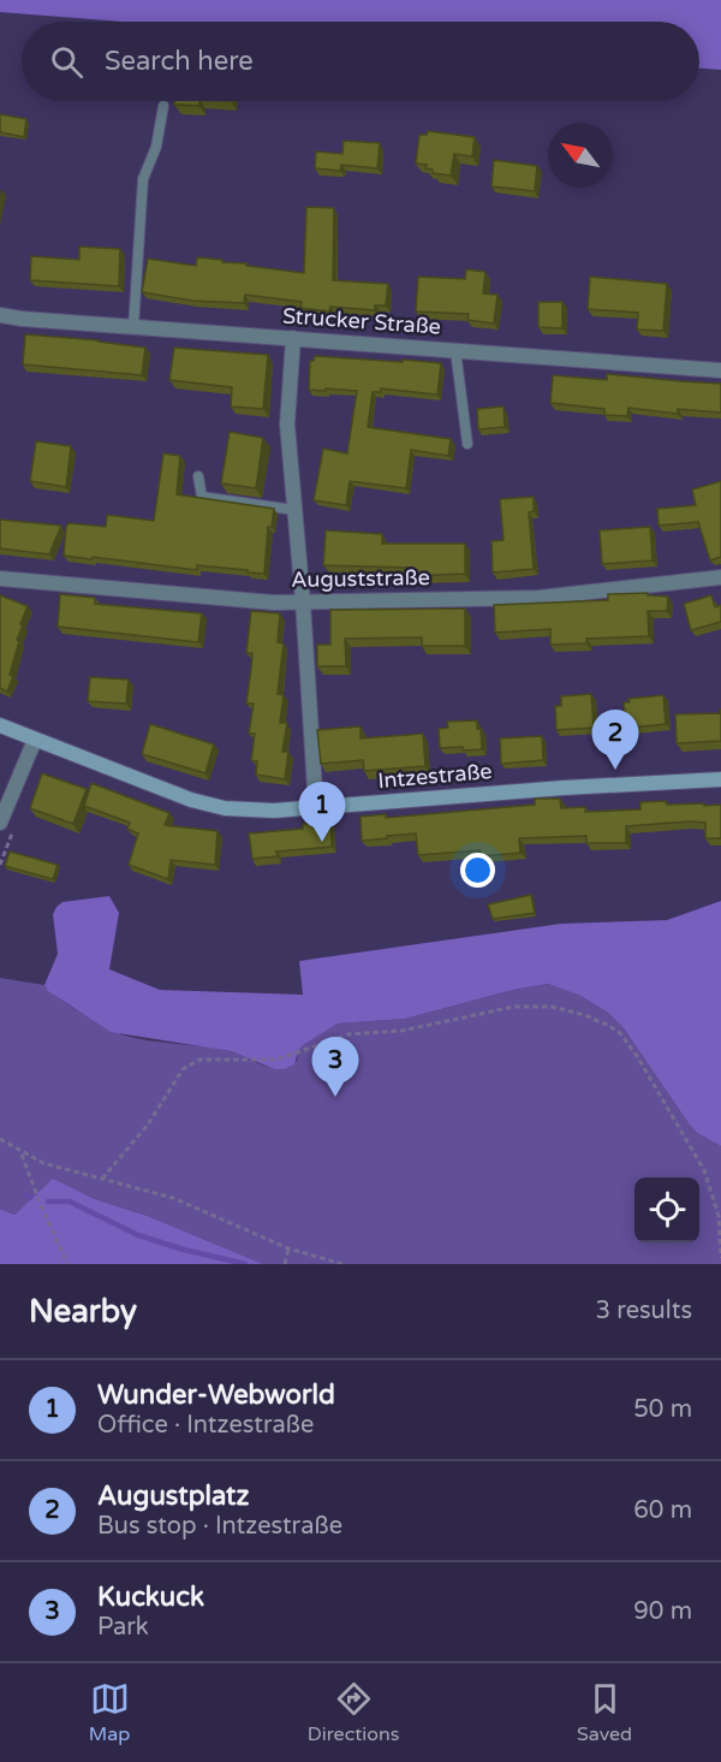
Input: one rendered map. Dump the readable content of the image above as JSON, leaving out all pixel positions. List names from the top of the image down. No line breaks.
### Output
{"streets":{"main road":["Intzestraße"],"street":["Strucker Straße","Auguststraße"]},"north":"top left","page":{"search":"Search here","pins":["2","1","3"],"heading":["Nearby","3 results"],"list":[{"mark":"1","name":"Wunder-Webworld","note":"Office · Intzestraße","value":"50 m"},{"mark":"2","name":"Augustplatz","note":"Bus stop · Intzestraße","value":"60 m"},{"mark":"3","name":"Kuckuck","note":"Park","value":"90 m"}],"nav":["Map","Directions","Saved"]}}
